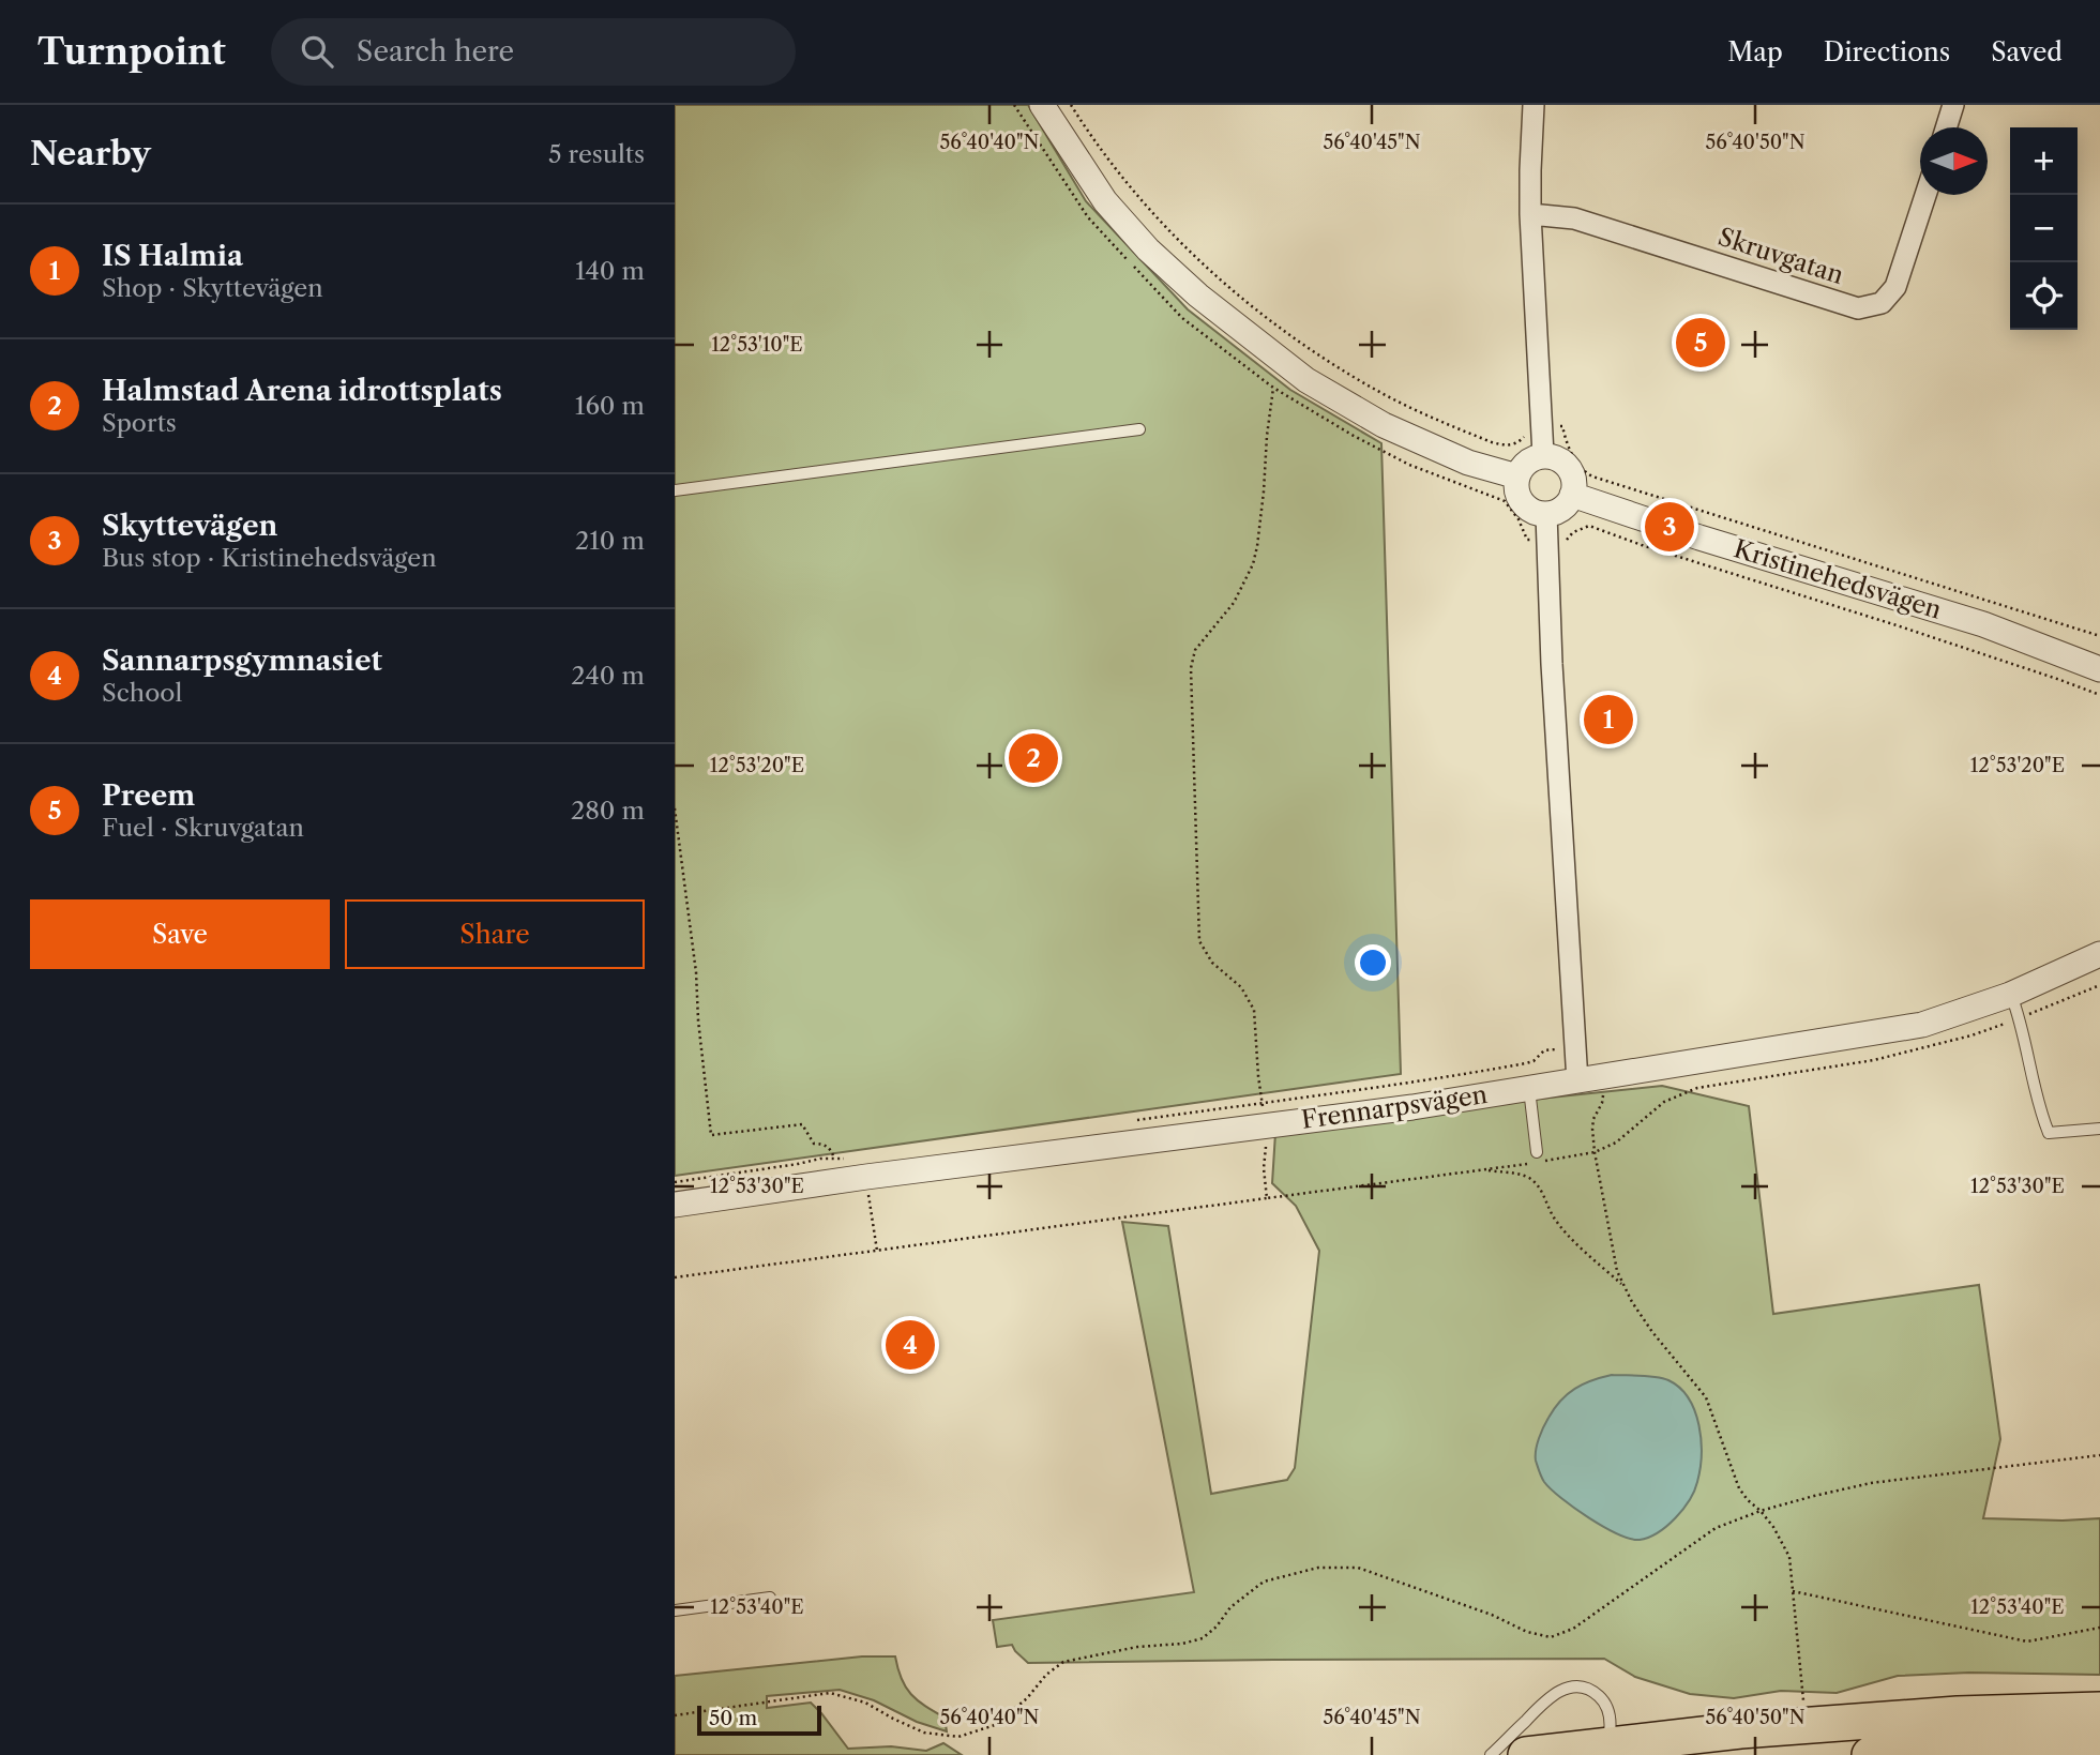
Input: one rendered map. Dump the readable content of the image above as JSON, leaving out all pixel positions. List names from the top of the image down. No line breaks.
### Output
{"streets":{"street":["Skruvgatan","Kristinehedsvägen","Frennarpsvägen"]},"scale_bar":"50 m","north":"right","page":{"header":"Turnpoint","search":"Search here","nav":["Map","Directions","Saved"],"heading":["Nearby","5 results"],"map_buttons":["+","−"],"list":[{"mark":"1","name":"IS Halmia","note":"Shop · Skyttevägen","value":"140 m"},{"mark":"2","name":"Halmstad Arena idrottsplats","note":"Sports","value":"160 m"},{"mark":"3","name":"Skyttevägen","note":"Bus stop · Kristinehedsvägen","value":"210 m"},{"mark":"4","name":"Sannarpsgymnasiet","note":"School","value":"240 m"},{"mark":"5","name":"Preem","note":"Fuel · Skruvgatan","value":"280 m"}],"pins":["5","3","1","2","4"],"buttons":["Save","Share"],"scale":"50 m"},"coordinates":["56°40'40\"N","56°40'45\"N","56°40'50\"N","12°53'10\"E","12°53'20\"E","12°53'30\"E","12°53'40\"E"]}
